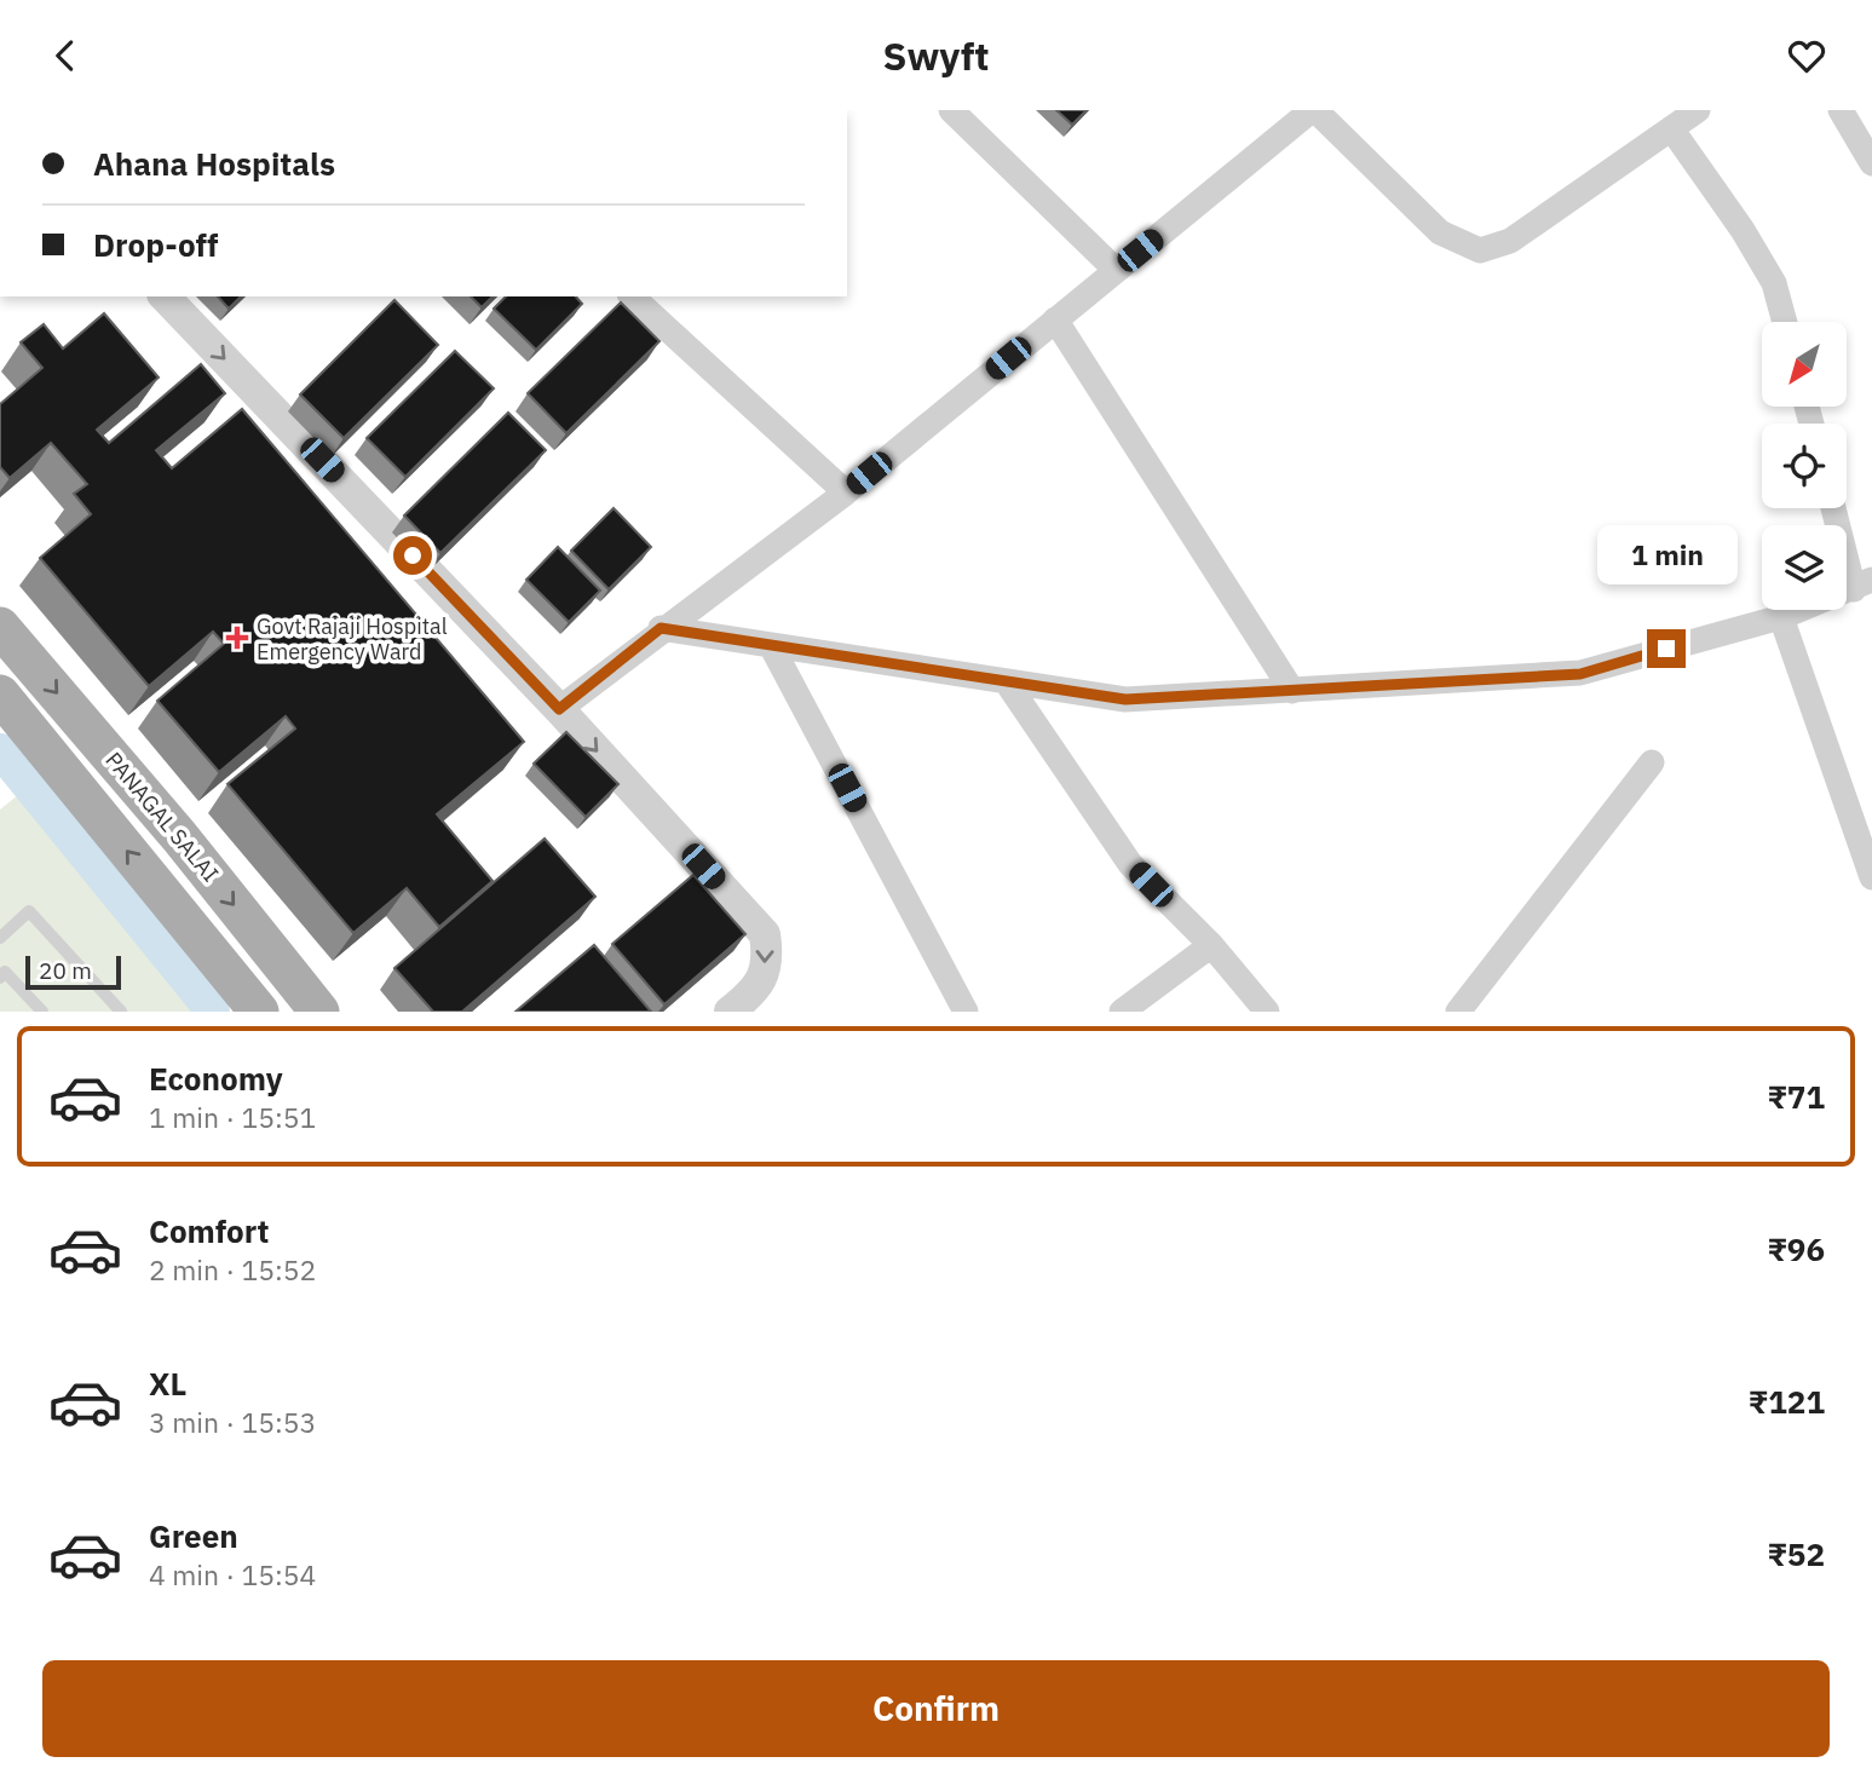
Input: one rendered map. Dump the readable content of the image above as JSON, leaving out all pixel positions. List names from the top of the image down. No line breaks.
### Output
{"streets":{"main road":["PANAGAL SALAI"]},"places":{"health":["Govt Rajaji Hospital Emergency Ward"]},"scale_bar":"20 m","north":"bottom left","page":{"header":"Swyft","banner":["Ahana Hospitals","Drop-off"],"bubble":"1 min","scale":"20 m","list":[{"name":"Economy","note":"1 min · 15:51","value":"₹71"},{"name":"Comfort","note":"2 min · 15:52","value":"₹96"},{"name":"XL","note":"3 min · 15:53","value":"₹121"},{"name":"Green","note":"4 min · 15:54","value":"₹52"}],"buttons":"Confirm"}}
